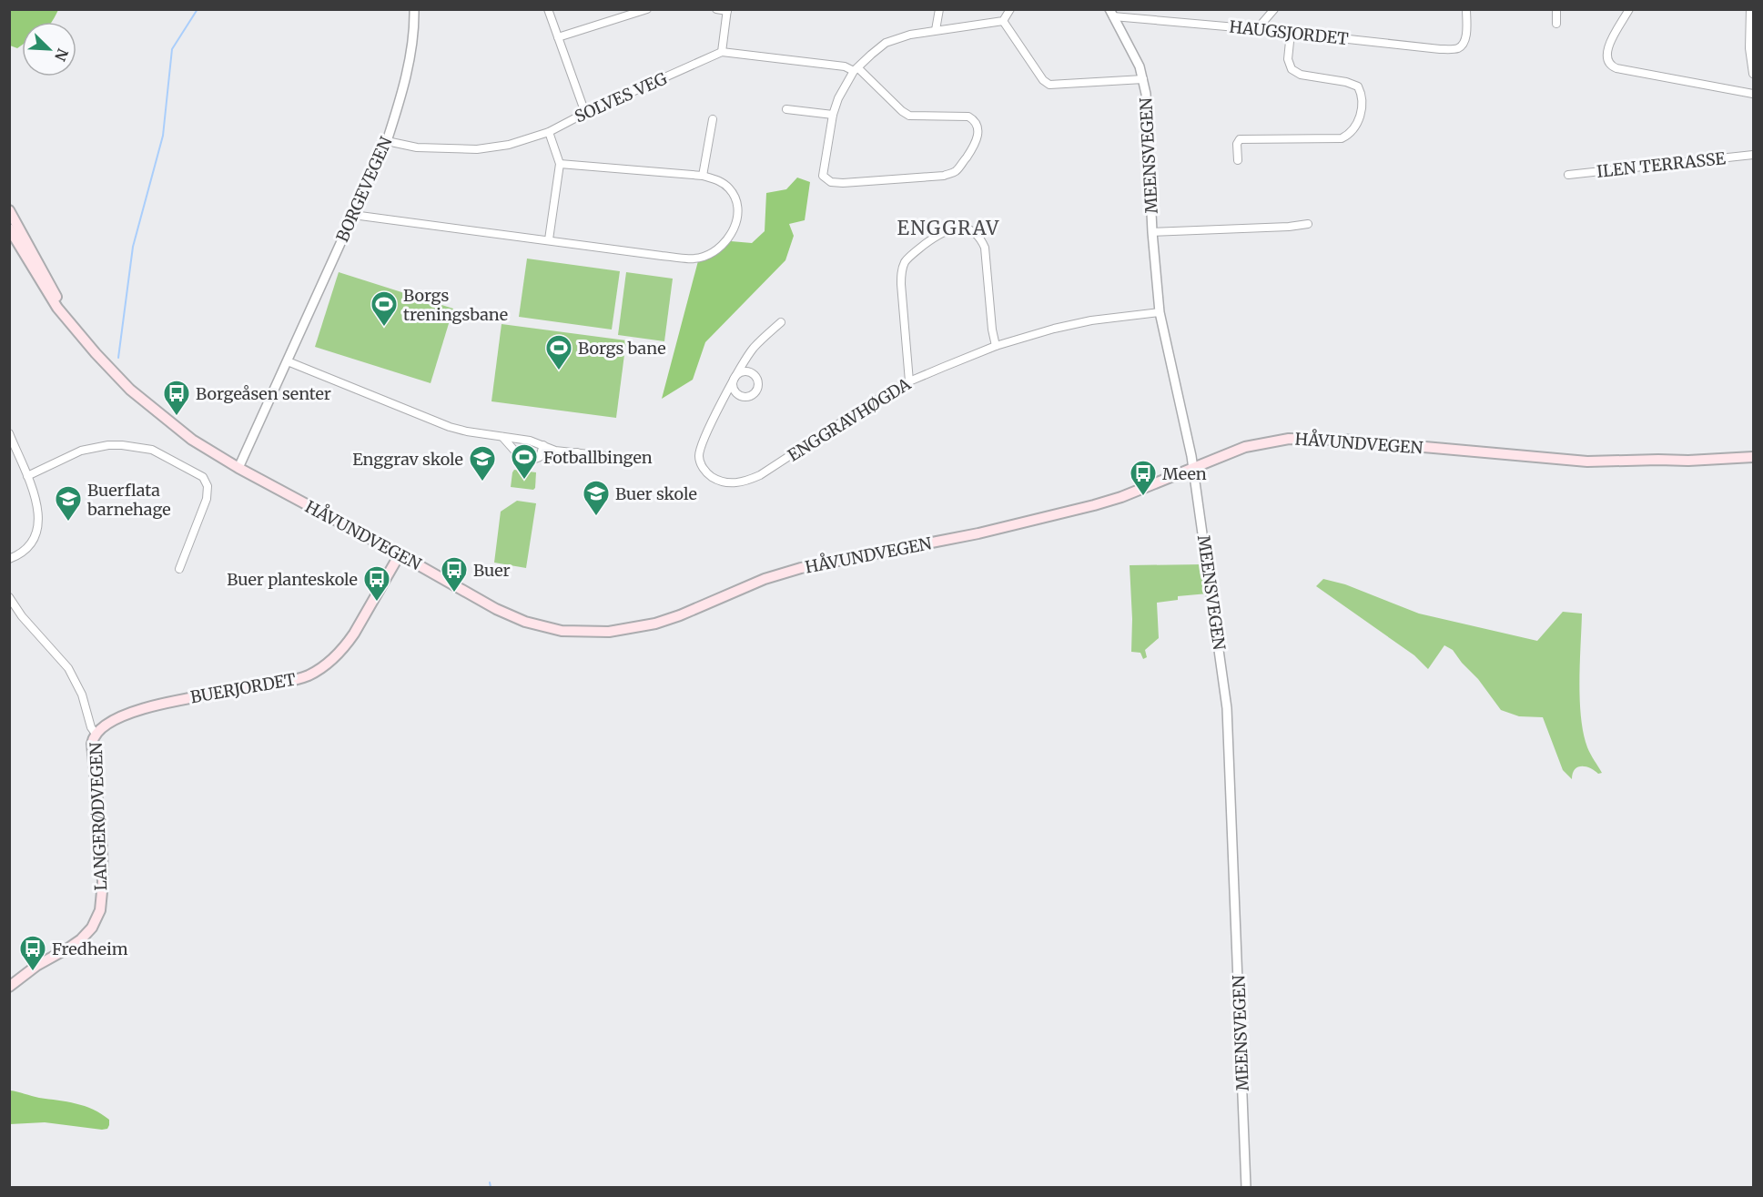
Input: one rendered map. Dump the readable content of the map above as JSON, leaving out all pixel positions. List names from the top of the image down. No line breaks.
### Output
{"streets":{"main road":["HÅVUNDVEGEN","BUERJORDET","LANGERØDVEGEN"],"street":["HAUGSJORDET","SOLVES VEG","MEENSVEGEN","ILEN TERRASSE","BORGEVEGEN","ENGGRAVHØGDA"]},"crossings":[["HAUGSJORDET","MEENSVEGEN"],["SOLVES VEG","BORGEVEGEN"],["MEENSVEGEN","ENGGRAVHØGDA"],["MEENSVEGEN","HÅVUNDVEGEN"],["BORGEVEGEN","HÅVUNDVEGEN"],["HÅVUNDVEGEN","BUERJORDET"],["BUERJORDET","LANGERØDVEGEN"]],"districts":["ENGGRAV"],"places":{"sports":["Borgs treningsbane","Borgs bane","Fotballbingen"],"bus stop":["Borgeåsen senter","Meen","Buer","Buer planteskole","Fredheim"],"school or university":["Enggrav skole","Buer skole","Buerflata barnehage"]},"north":"bottom right"}
